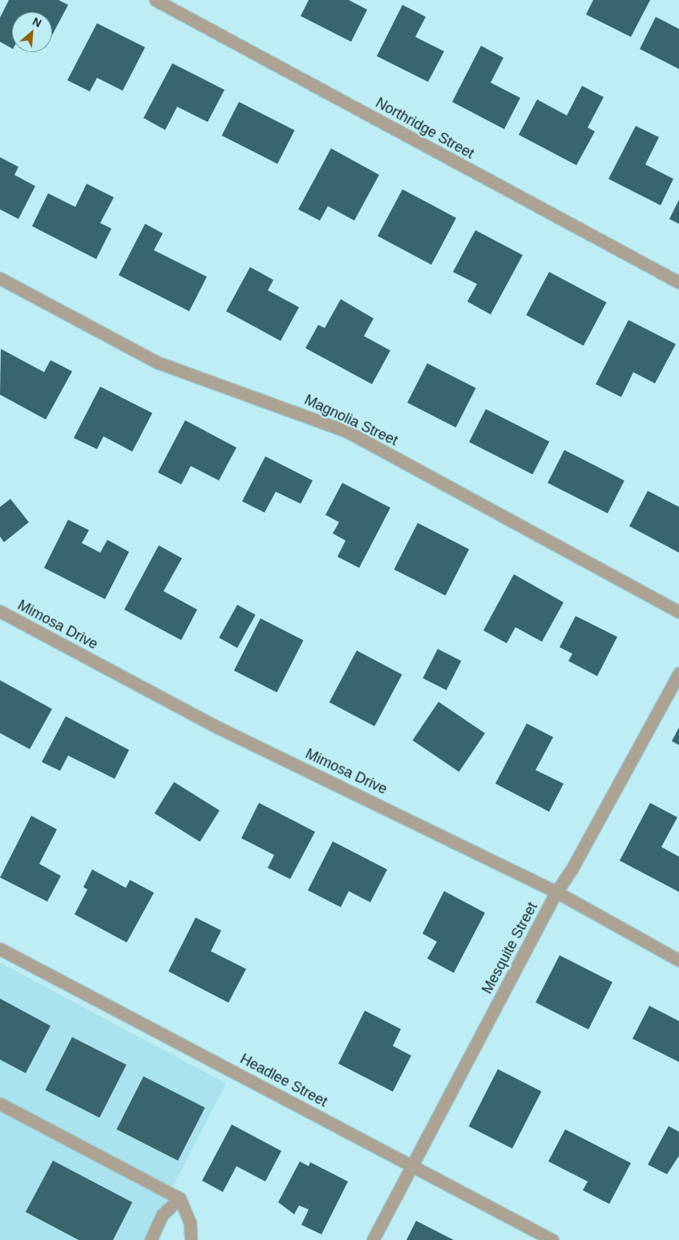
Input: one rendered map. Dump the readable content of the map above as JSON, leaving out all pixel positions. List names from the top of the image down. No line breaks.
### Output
{"streets":{"street":["Northridge Street","Magnolia Street","Mimosa Drive","Mesquite Street","Headlee Street"]},"crossings":[["Mimosa Drive","Mesquite Street"],["Mesquite Street","Headlee Street"]],"north":"top right"}
